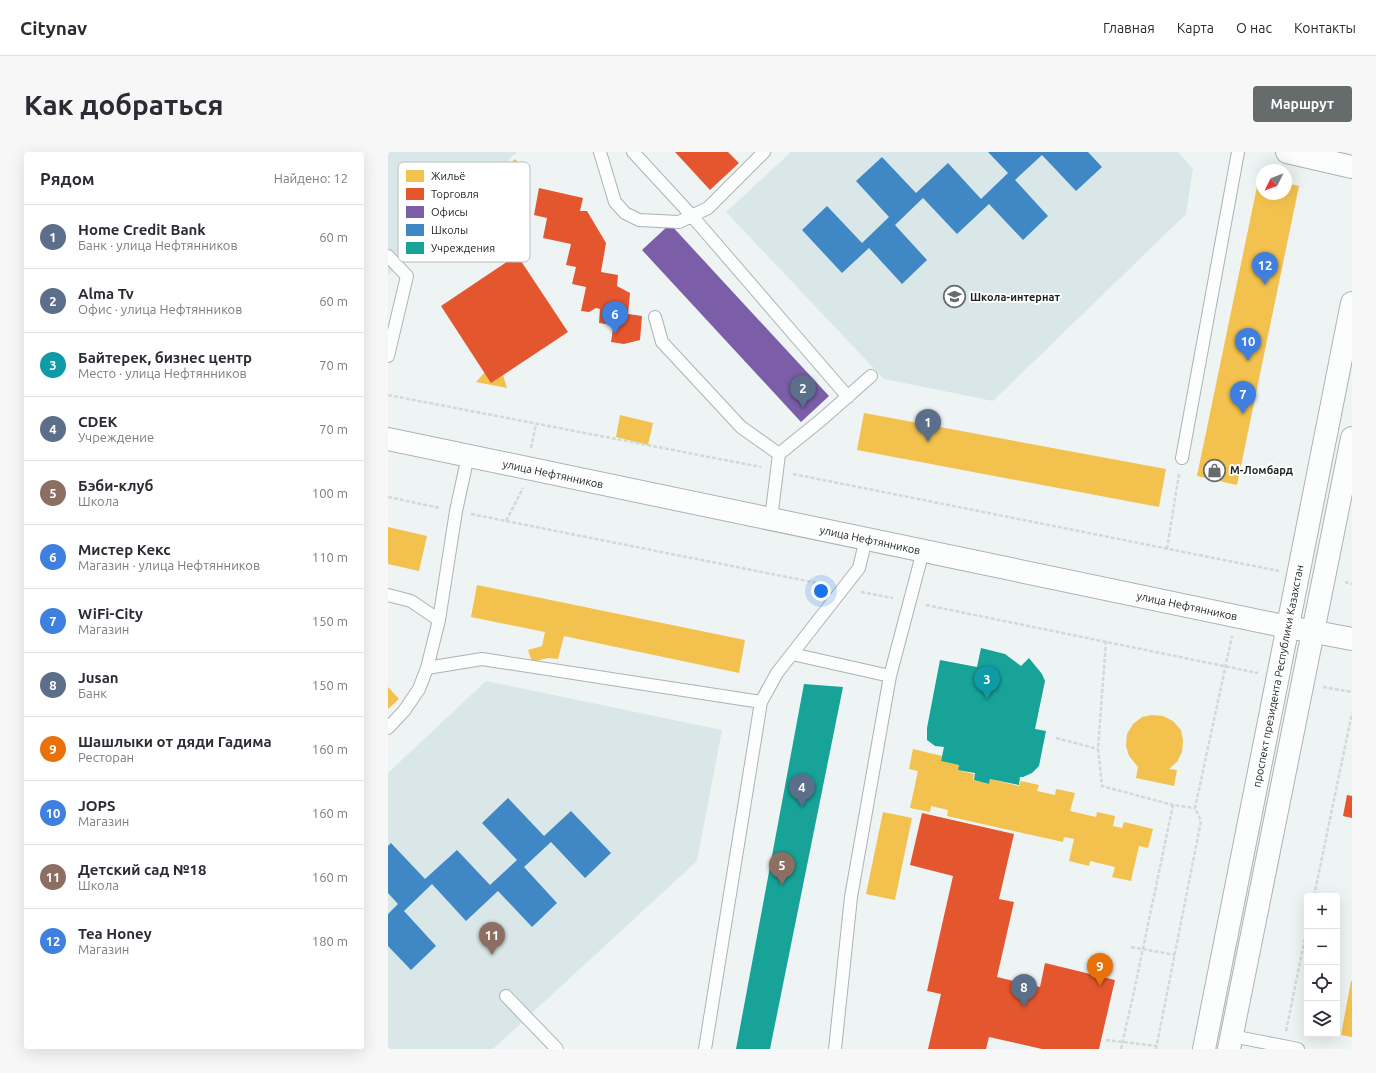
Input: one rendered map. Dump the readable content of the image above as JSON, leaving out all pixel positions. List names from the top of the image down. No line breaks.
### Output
{"streets":{"main road":["улица Нефтянников","проспект президента Республики Казахстан"]},"crossings":[["улица Нефтянников","проспект президента Республики Казахстан"]],"places":{"school or university":["Школа-интернат"],"shop":["М-Ломбард"]},"legend":["Жильё","Торговля","Офисы","Школы","Учреждения"],"north":"bottom left","page":{"header":"Citynav","nav":["Главная","Карта","О нас","Контакты"],"buttons":"Маршрут","title":"Как добраться","heading":["Рядом","Найдено: 12"],"list":[{"mark":"1","name":"Home Credit Bank","note":"Банк · улица Нефтянников","value":"60 m"},{"mark":"2","name":"Alma Tv","note":"Офис · улица Нефтянников","value":"60 m"},{"mark":"3","name":"Байтерек, бизнес центр","note":"Место · улица Нефтянников","value":"70 m"},{"mark":"4","name":"CDEK","note":"Учреждение","value":"70 m"},{"mark":"5","name":"Бэби-клуб","note":"Школа","value":"100 m"},{"mark":"6","name":"Мистер Кекс","note":"Магазин · улица Нефтянников","value":"110 m"},{"mark":"7","name":"WiFi-City","note":"Магазин","value":"150 m"},{"mark":"8","name":"Jusan","note":"Банк","value":"150 m"},{"mark":"9","name":"Шашлыки от дяди Гадима","note":"Ресторан","value":"160 m"},{"mark":"10","name":"JOPS","note":"Магазин","value":"160 m"},{"mark":"11","name":"Детский сад №18","note":"Школа","value":"160 m"},{"mark":"12","name":"Tea Honey","note":"Магазин","value":"180 m"}],"pins":["12","6","10","2","7","1","3","4","5","11","9","8"],"map_buttons":["+","−"]}}
